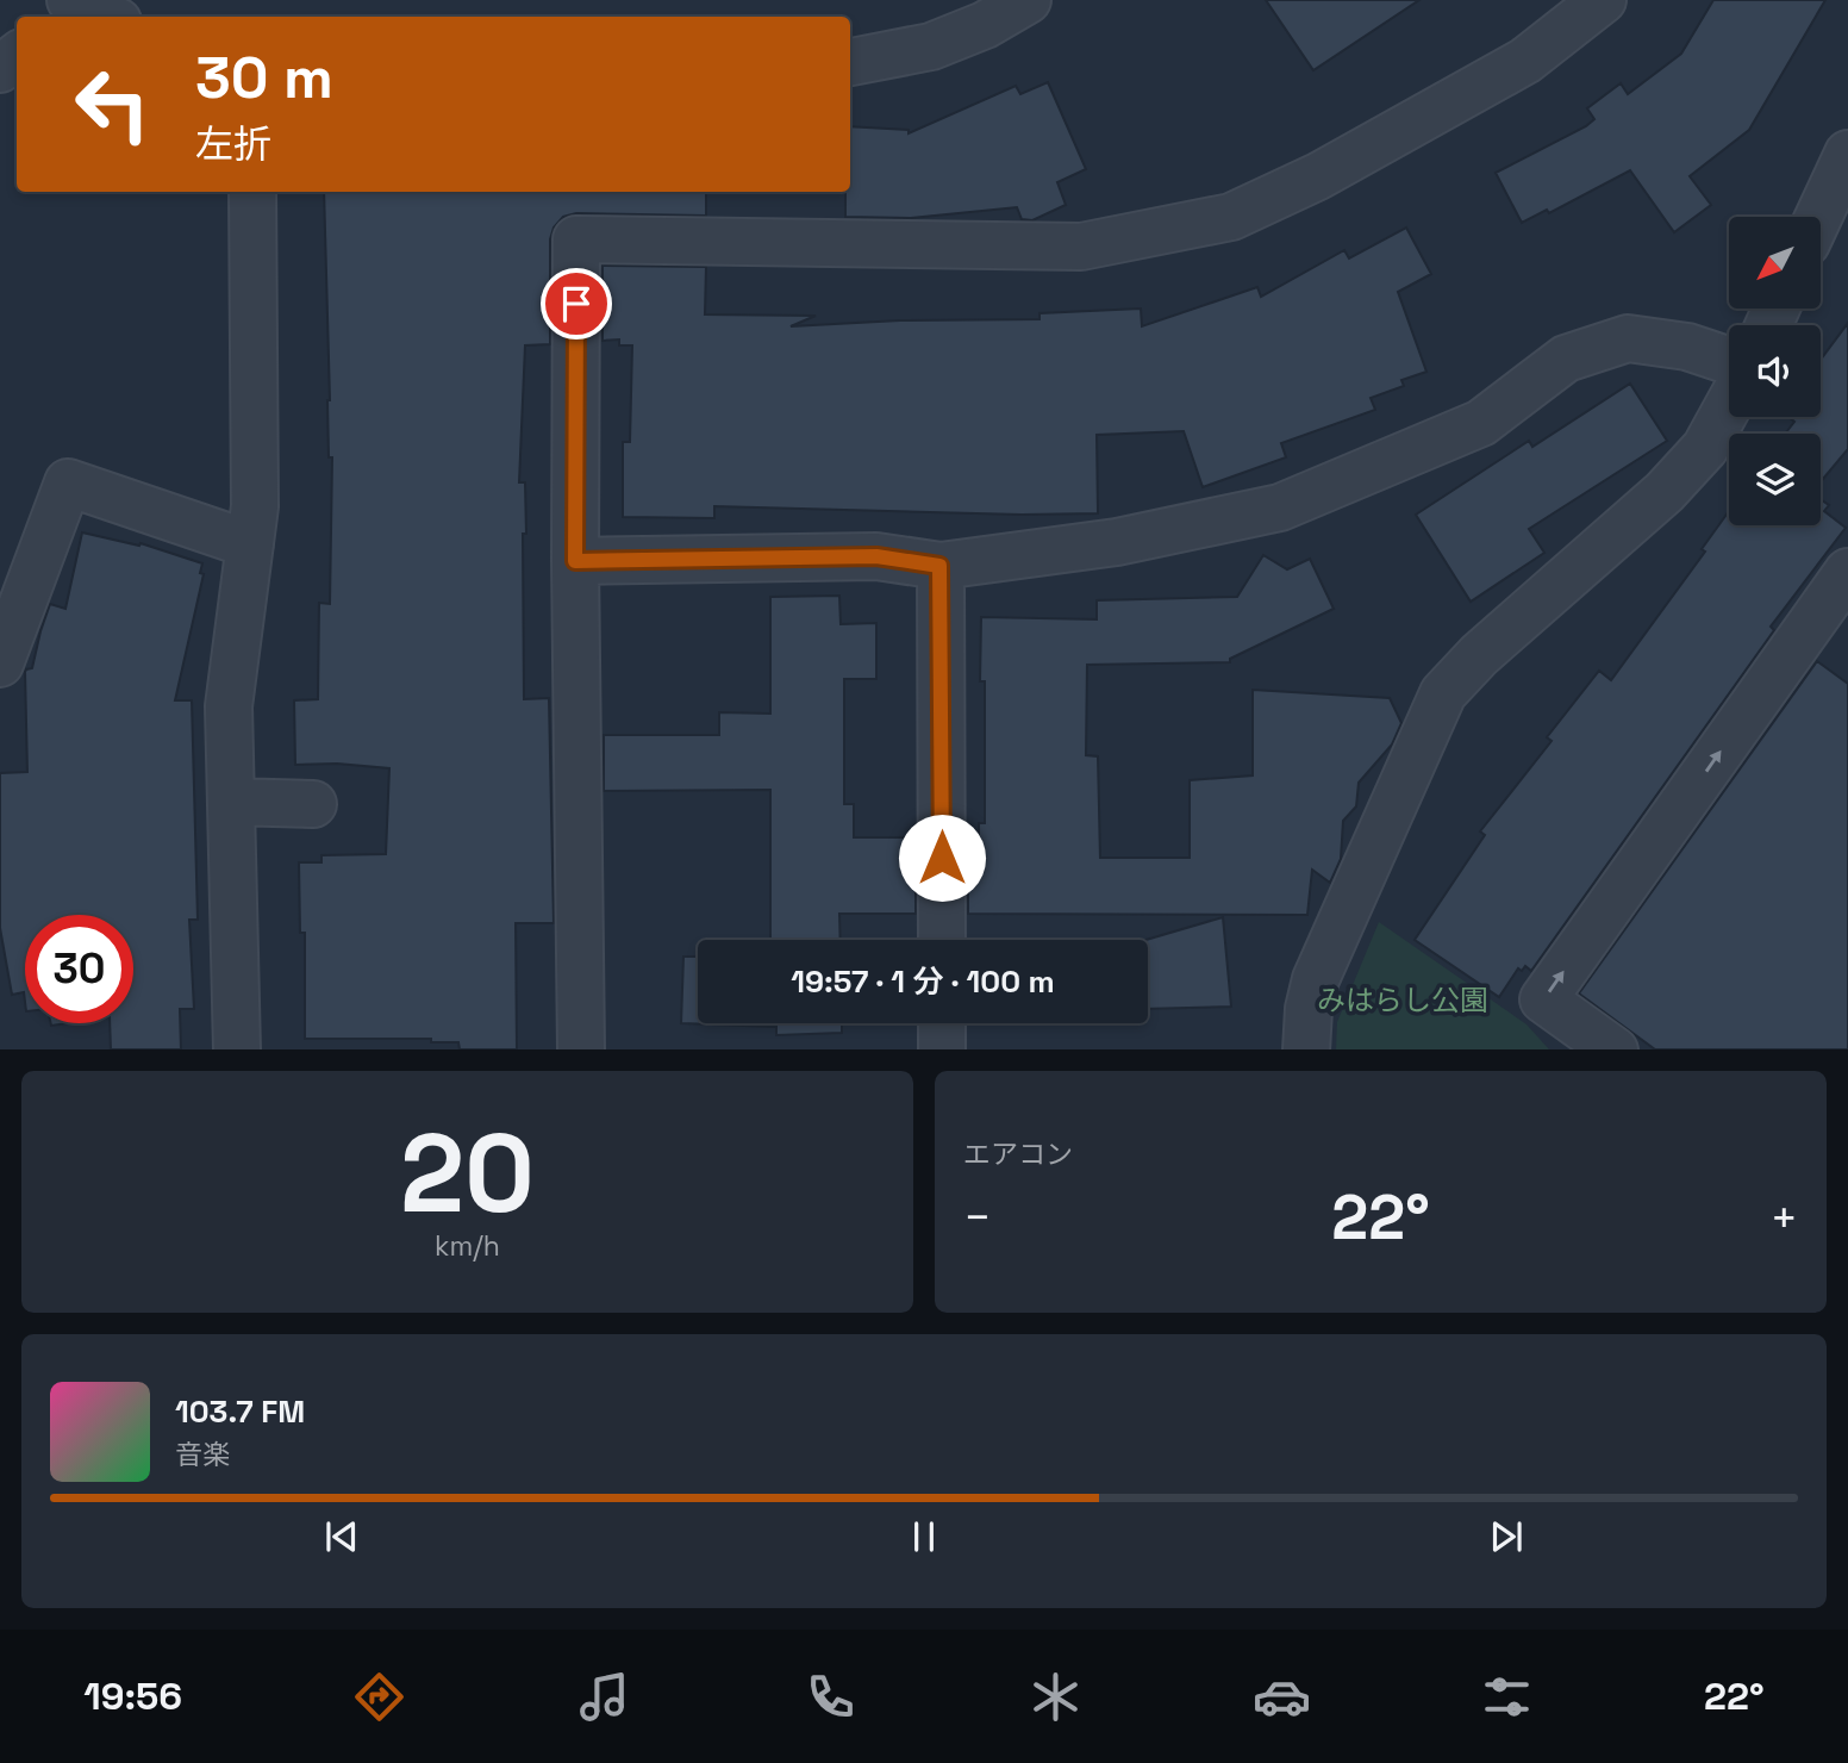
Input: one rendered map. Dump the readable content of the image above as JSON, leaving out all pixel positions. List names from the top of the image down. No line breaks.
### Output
{"parks":["みはらし公園"],"north":"bottom left","page":{"turn":["30 m","左折"],"limit":"30","trip":"19:57 · 1 分 · 100 m","tile":[["20","km/h"],"エアコン"],"heat":["−","22°","+"],"song":["103.7 FM","音楽"],"tabs":["19:56","22°"]}}
